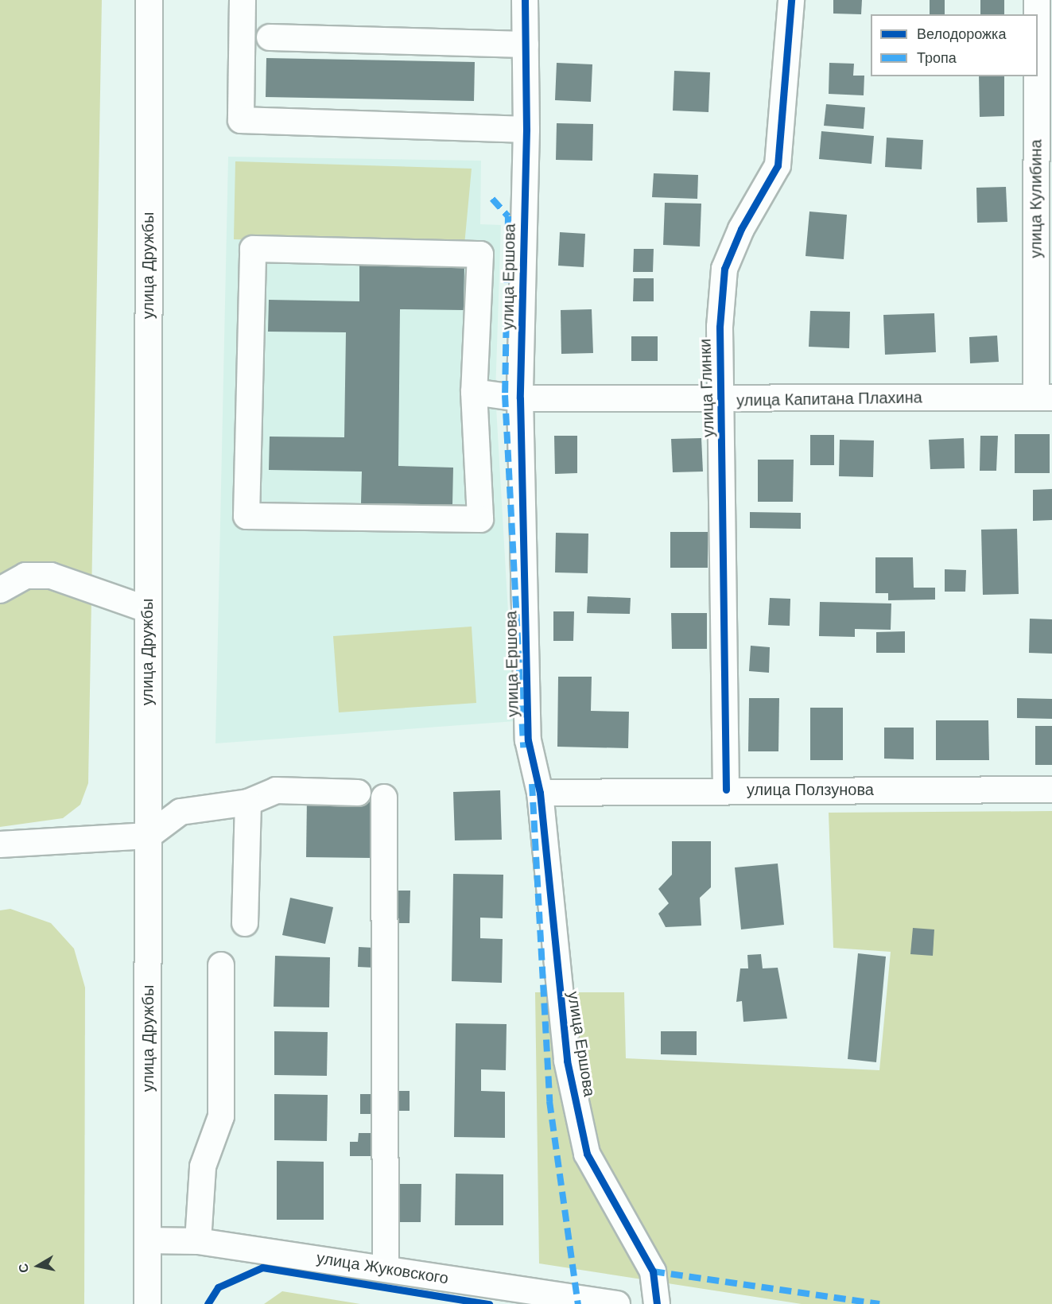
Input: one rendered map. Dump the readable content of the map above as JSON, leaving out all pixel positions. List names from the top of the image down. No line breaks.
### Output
{"streets":{"main road":["улица Дружбы"],"street":["улица Кулибина","улица Ершова","улица Глинки","улица Капитана Плахина","улица Ползунова","улица Жуковского"]},"crossings":[["улица Кулибина","улица Капитана Плахина"],["улица Дружбы","улица Жуковского"],["улица Ершова","улица Капитана Плахина"],["улица Ершова","улица Ползунова"],["улица Глинки","улица Капитана Плахина"],["улица Глинки","улица Ползунова"]],"legend":["Велодорожка","Тропа"],"north":"left"}
